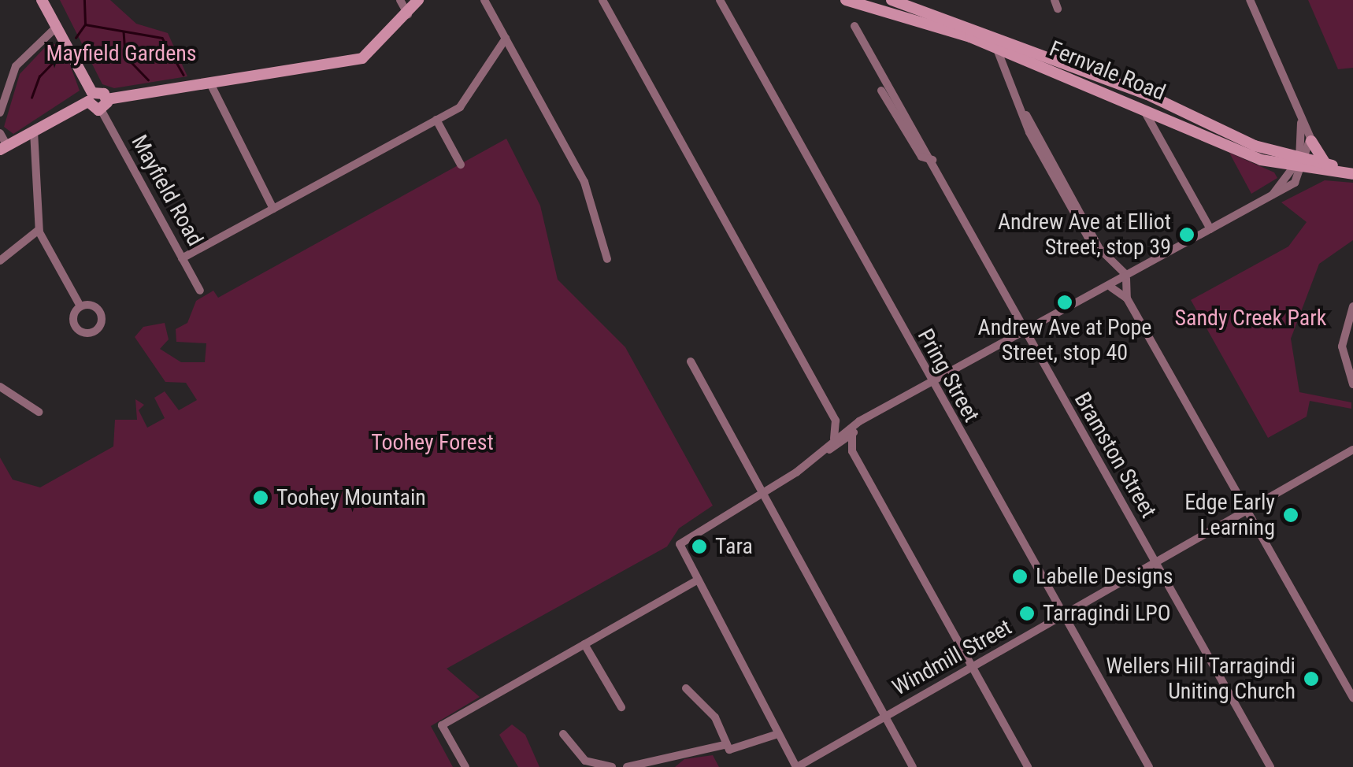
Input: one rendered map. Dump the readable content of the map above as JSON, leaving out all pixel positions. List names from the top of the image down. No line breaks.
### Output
{"streets":{"street":["Fernvale Road","Mayfield Road","Pring Street","Bramston Street","Windmill Street"]},"crossings":[["Pring Street","Windmill Street"],["Bramston Street","Windmill Street"]],"parks":["Mayfield Gardens","Sandy Creek Park","Toohey Forest"],"places":["Andrew Ave at Elliot Street, stop 39","Andrew Ave at Pope Street, stop 40","Toohey Mountain","Edge Early Learning","Tara","Labelle Designs","Tarragindi LPO","Wellers Hill Tarragindi Uniting Church"]}
